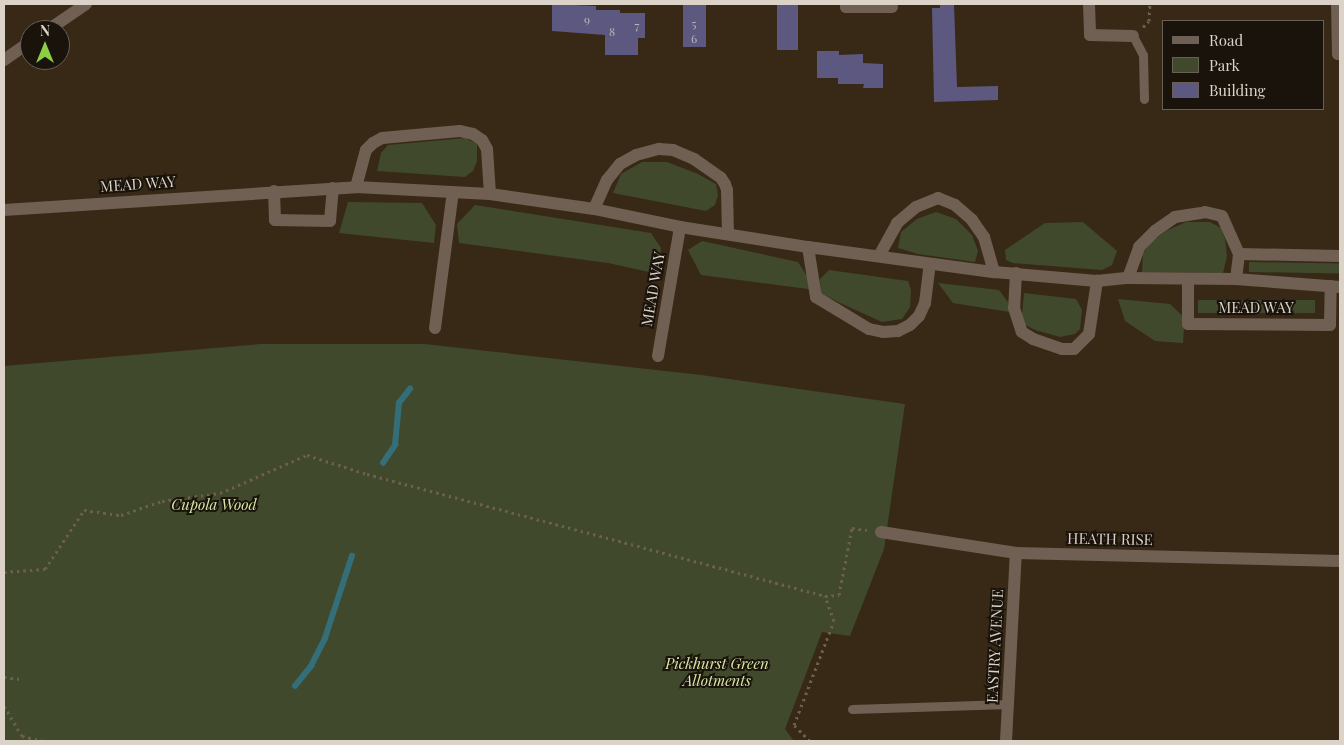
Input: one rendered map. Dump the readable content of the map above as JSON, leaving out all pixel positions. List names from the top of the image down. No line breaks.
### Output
{"streets":{"street":["MEAD WAY","HEATH RISE","EASTRY AVENUE"]},"crossings":[["HEATH RISE","EASTRY AVENUE"]],"parks":["Cupola Wood","Pickhurst Green Allotments"],"house_numbers":["9","5","7","8","6"],"legend":["Road","Park","Building"],"north":"top"}
